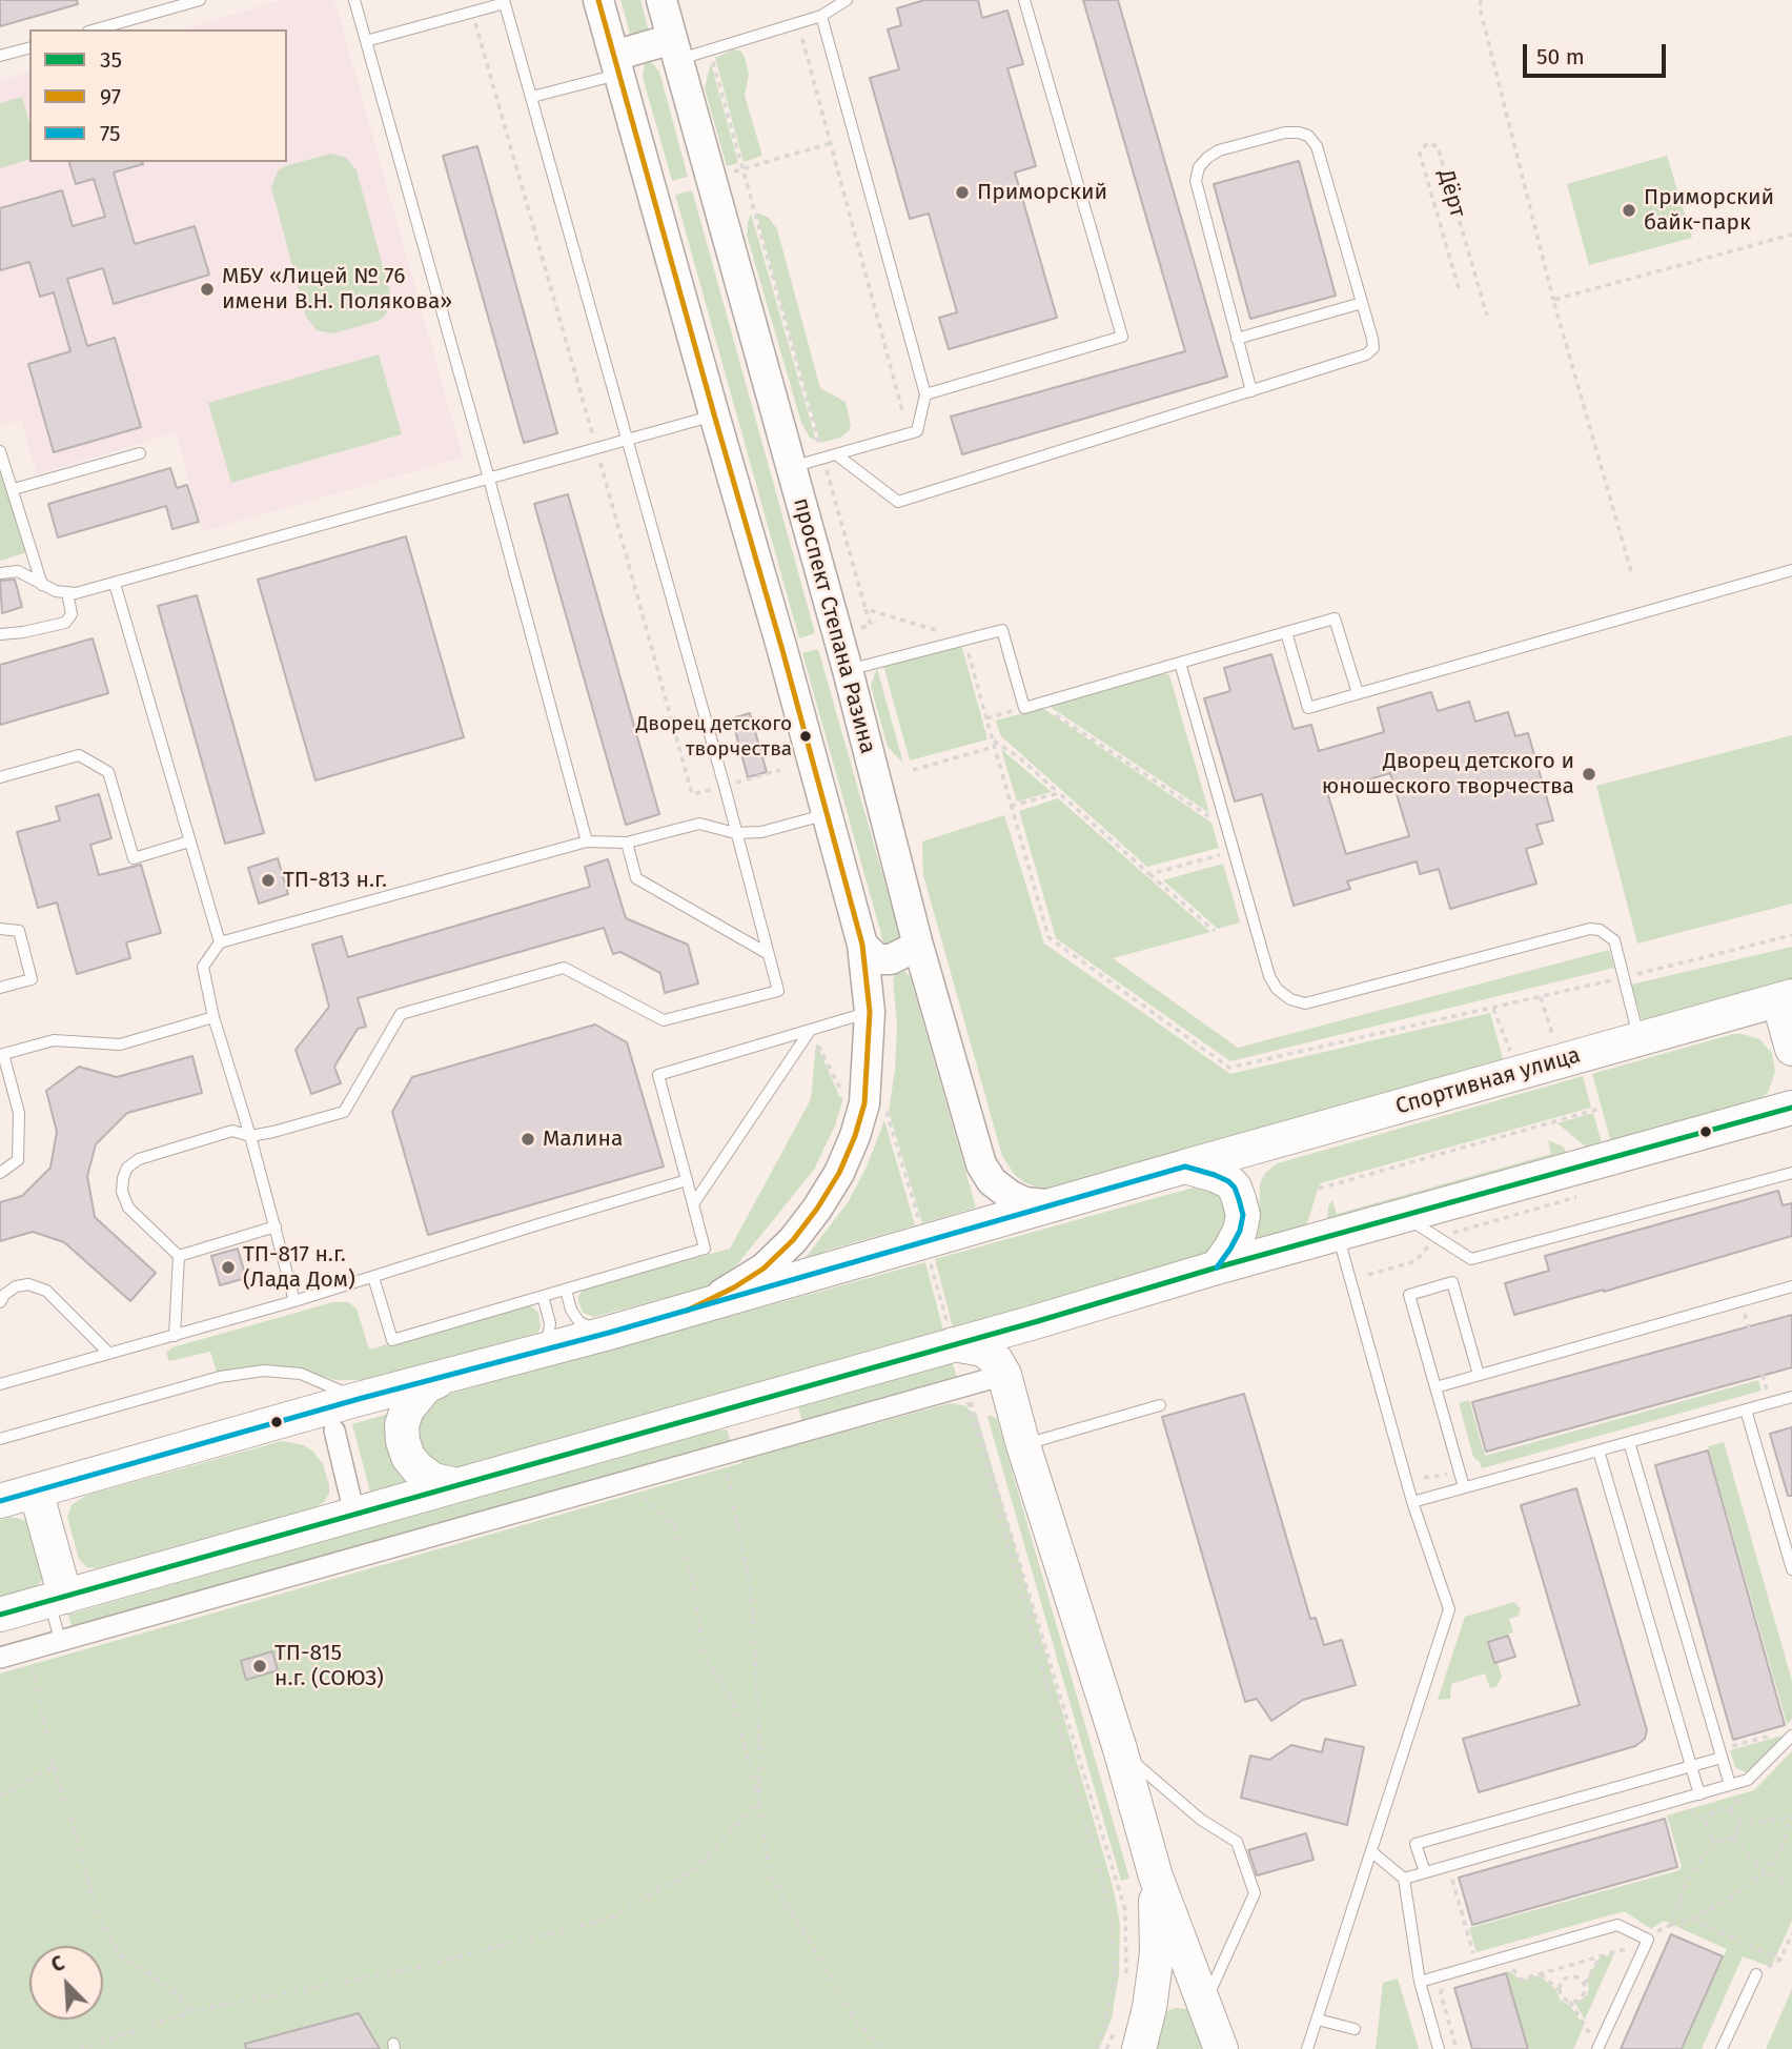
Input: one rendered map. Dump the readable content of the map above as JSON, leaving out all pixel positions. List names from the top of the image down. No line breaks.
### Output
{"streets":{"main road":["проспект Степана Разина","Спортивная улица"],"path":["Дёрт"]},"crossings":[["проспект Степана Разина","Спортивная улица"]],"places":["Приморский","Приморский байк-парк","МБУ «Лицей № 76 имени В.Н. Полякова»","Дворец детского творчества","Дворец детского и юношеского творчества","ТП-813 н.г.","Малина","ТП-817 н.г. (Лада Дом)","ТП-815 н.г. (СОЮЗ)"],"lines":["transit line 97","transit line 35","transit line 75"],"legend":["35","97","75"],"scale_bar":"50 m","north":"top left"}
